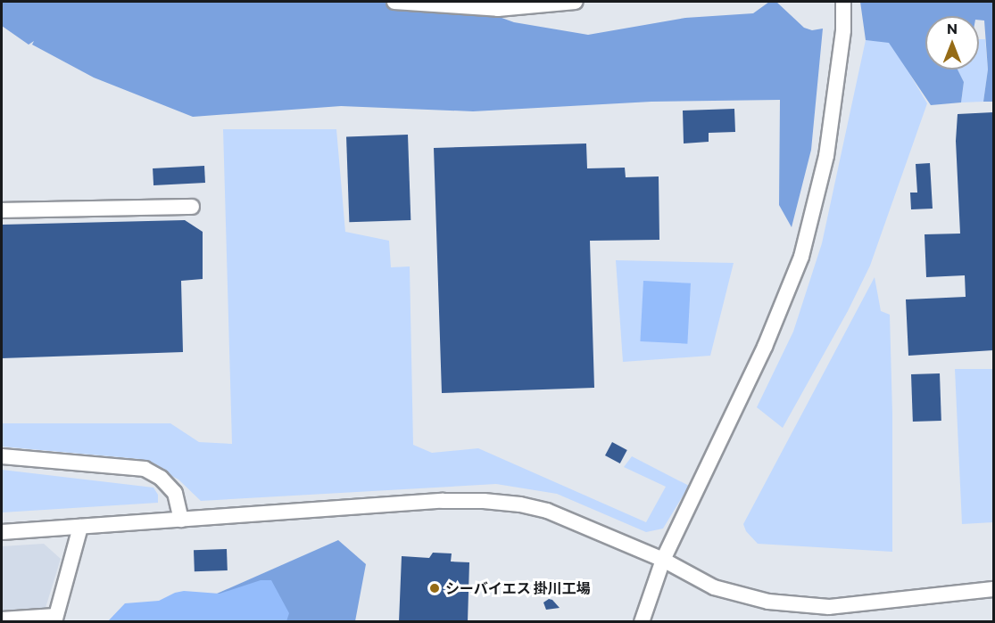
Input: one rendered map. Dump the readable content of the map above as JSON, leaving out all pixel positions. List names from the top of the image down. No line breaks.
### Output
{"places":["シーバイエス 掛川工場"],"north":"top"}
